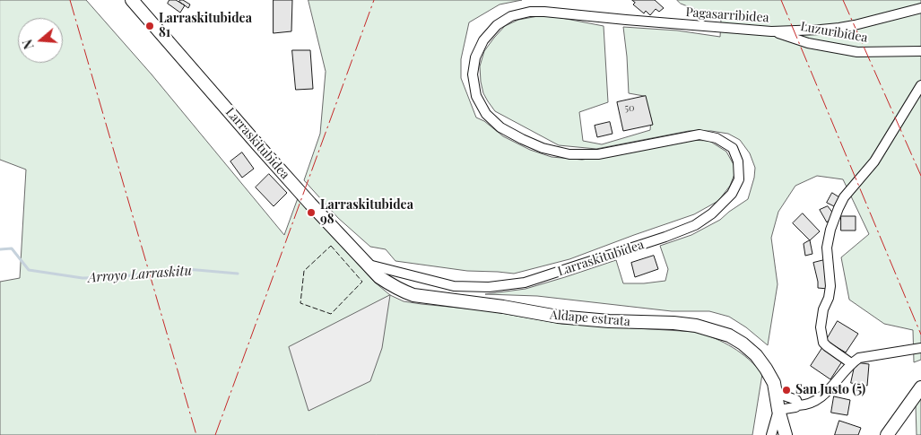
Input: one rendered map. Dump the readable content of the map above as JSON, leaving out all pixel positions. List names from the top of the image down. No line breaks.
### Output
{"streets":{"street":["Pagasarribidea","Luzuribidea","Larraskitubidea","Aldape estrata"]},"crossings":[["Pagasarribidea","Luzuribidea"],["Pagasarribidea","Larraskitubidea"],["Larraskitubidea","Aldape estrata"]],"water":["Arroyo Larraskitu"],"places":["Larraskitubidea 81","Larraskitubidea 98","San Justo (5)"],"house_numbers":["50"],"north":"left"}
